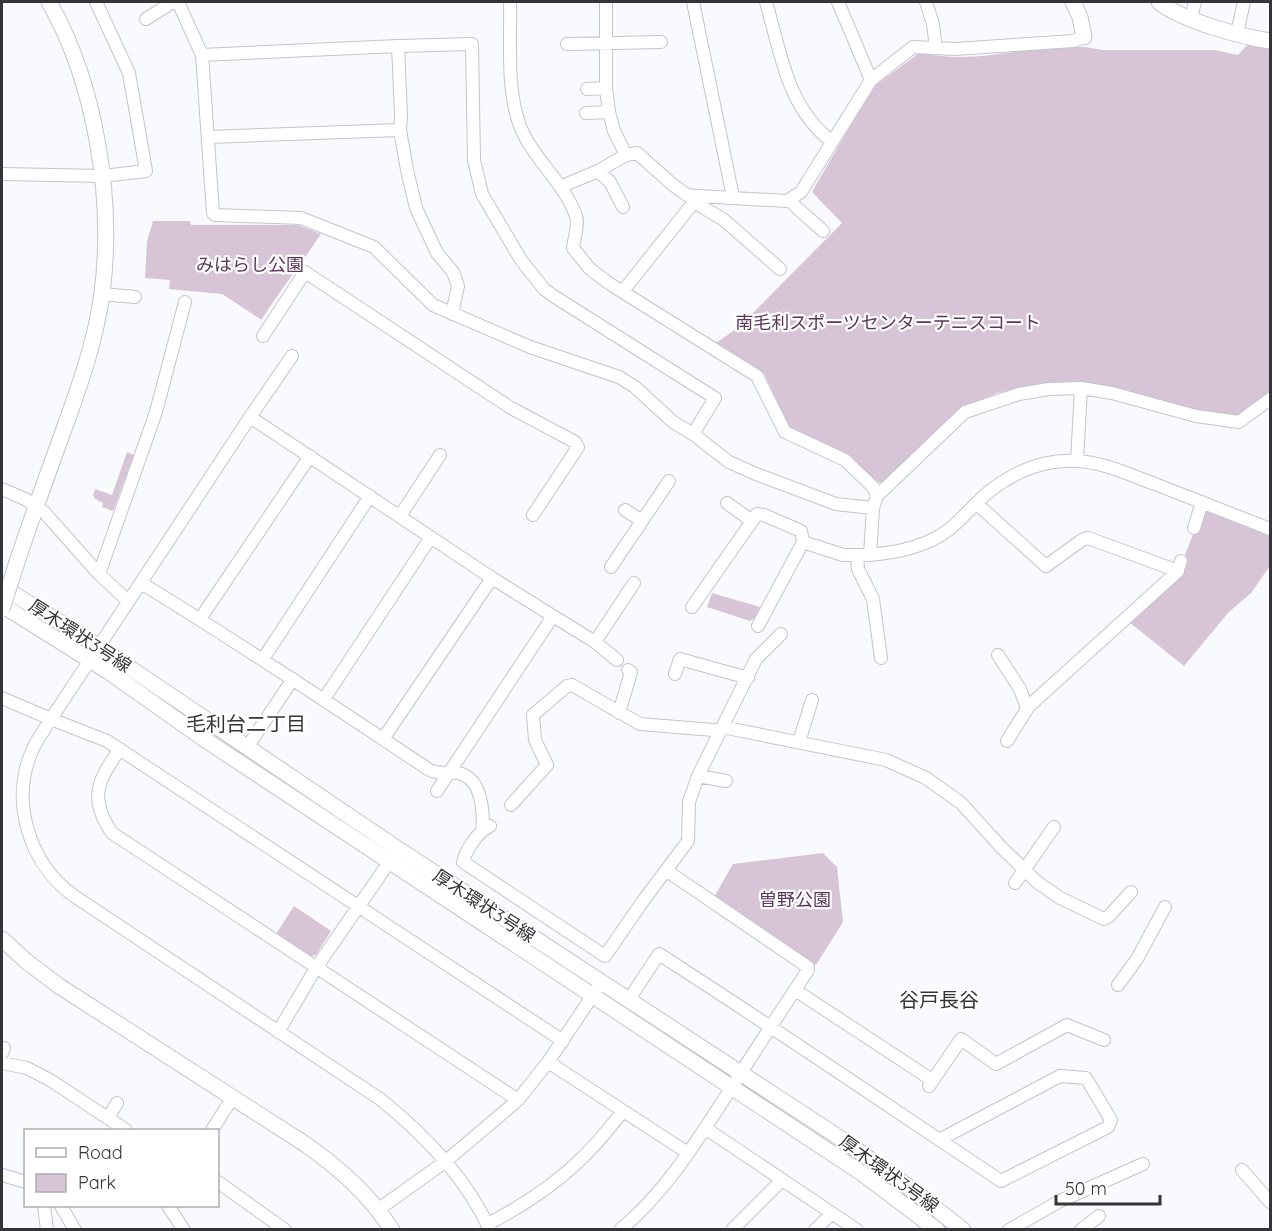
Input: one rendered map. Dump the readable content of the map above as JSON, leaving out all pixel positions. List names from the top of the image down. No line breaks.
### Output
{"streets":{"street":["厚木環状3号線"]},"districts":["毛利台二丁目","谷戸長谷"],"parks":["みはらし公園","南毛利スポーツセンターテニスコート","曽野公園"],"legend":["Road","Park"],"scale_bar":"50 m"}
